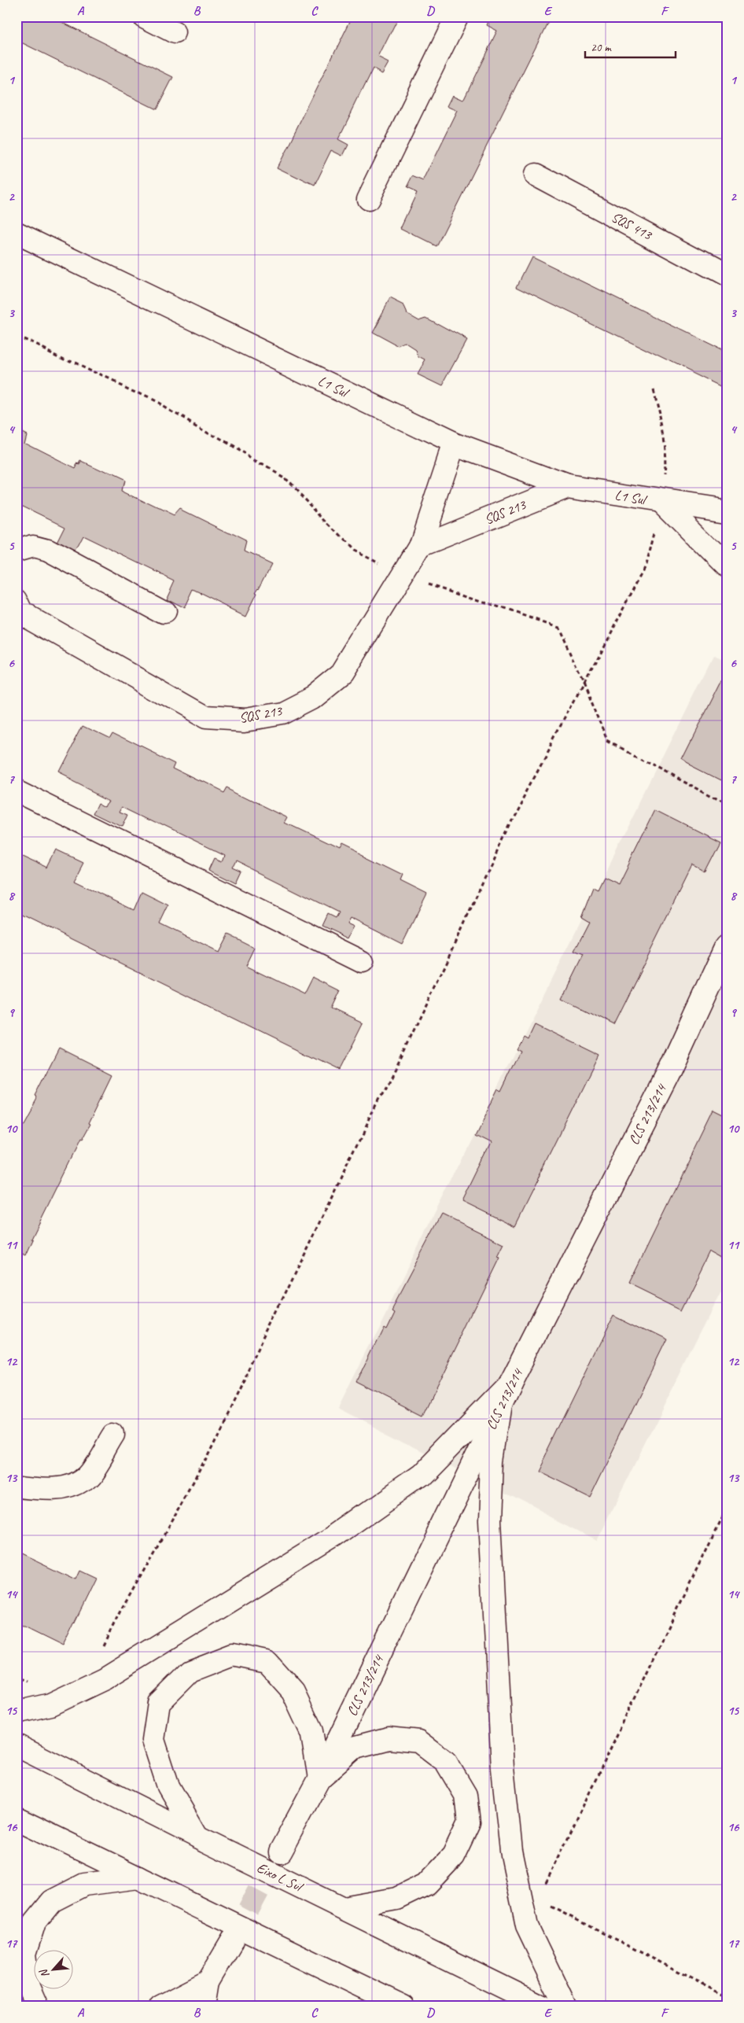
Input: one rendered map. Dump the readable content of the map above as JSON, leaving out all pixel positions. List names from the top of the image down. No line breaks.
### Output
{"streets":{"street":["SQS 413","L1 Sul","SQS 213","CLS 213/214","Eixo L Sul"]},"crossings":[["L1 Sul","SQS 213"]],"scale_bar":"20 m","north":"bottom left","grid":{"columns":["A","B","C","D","E","F"],"rows":["1","2","3","4","5","6","7","8","9","10","11","12","13","14","15","16","17"]}}
